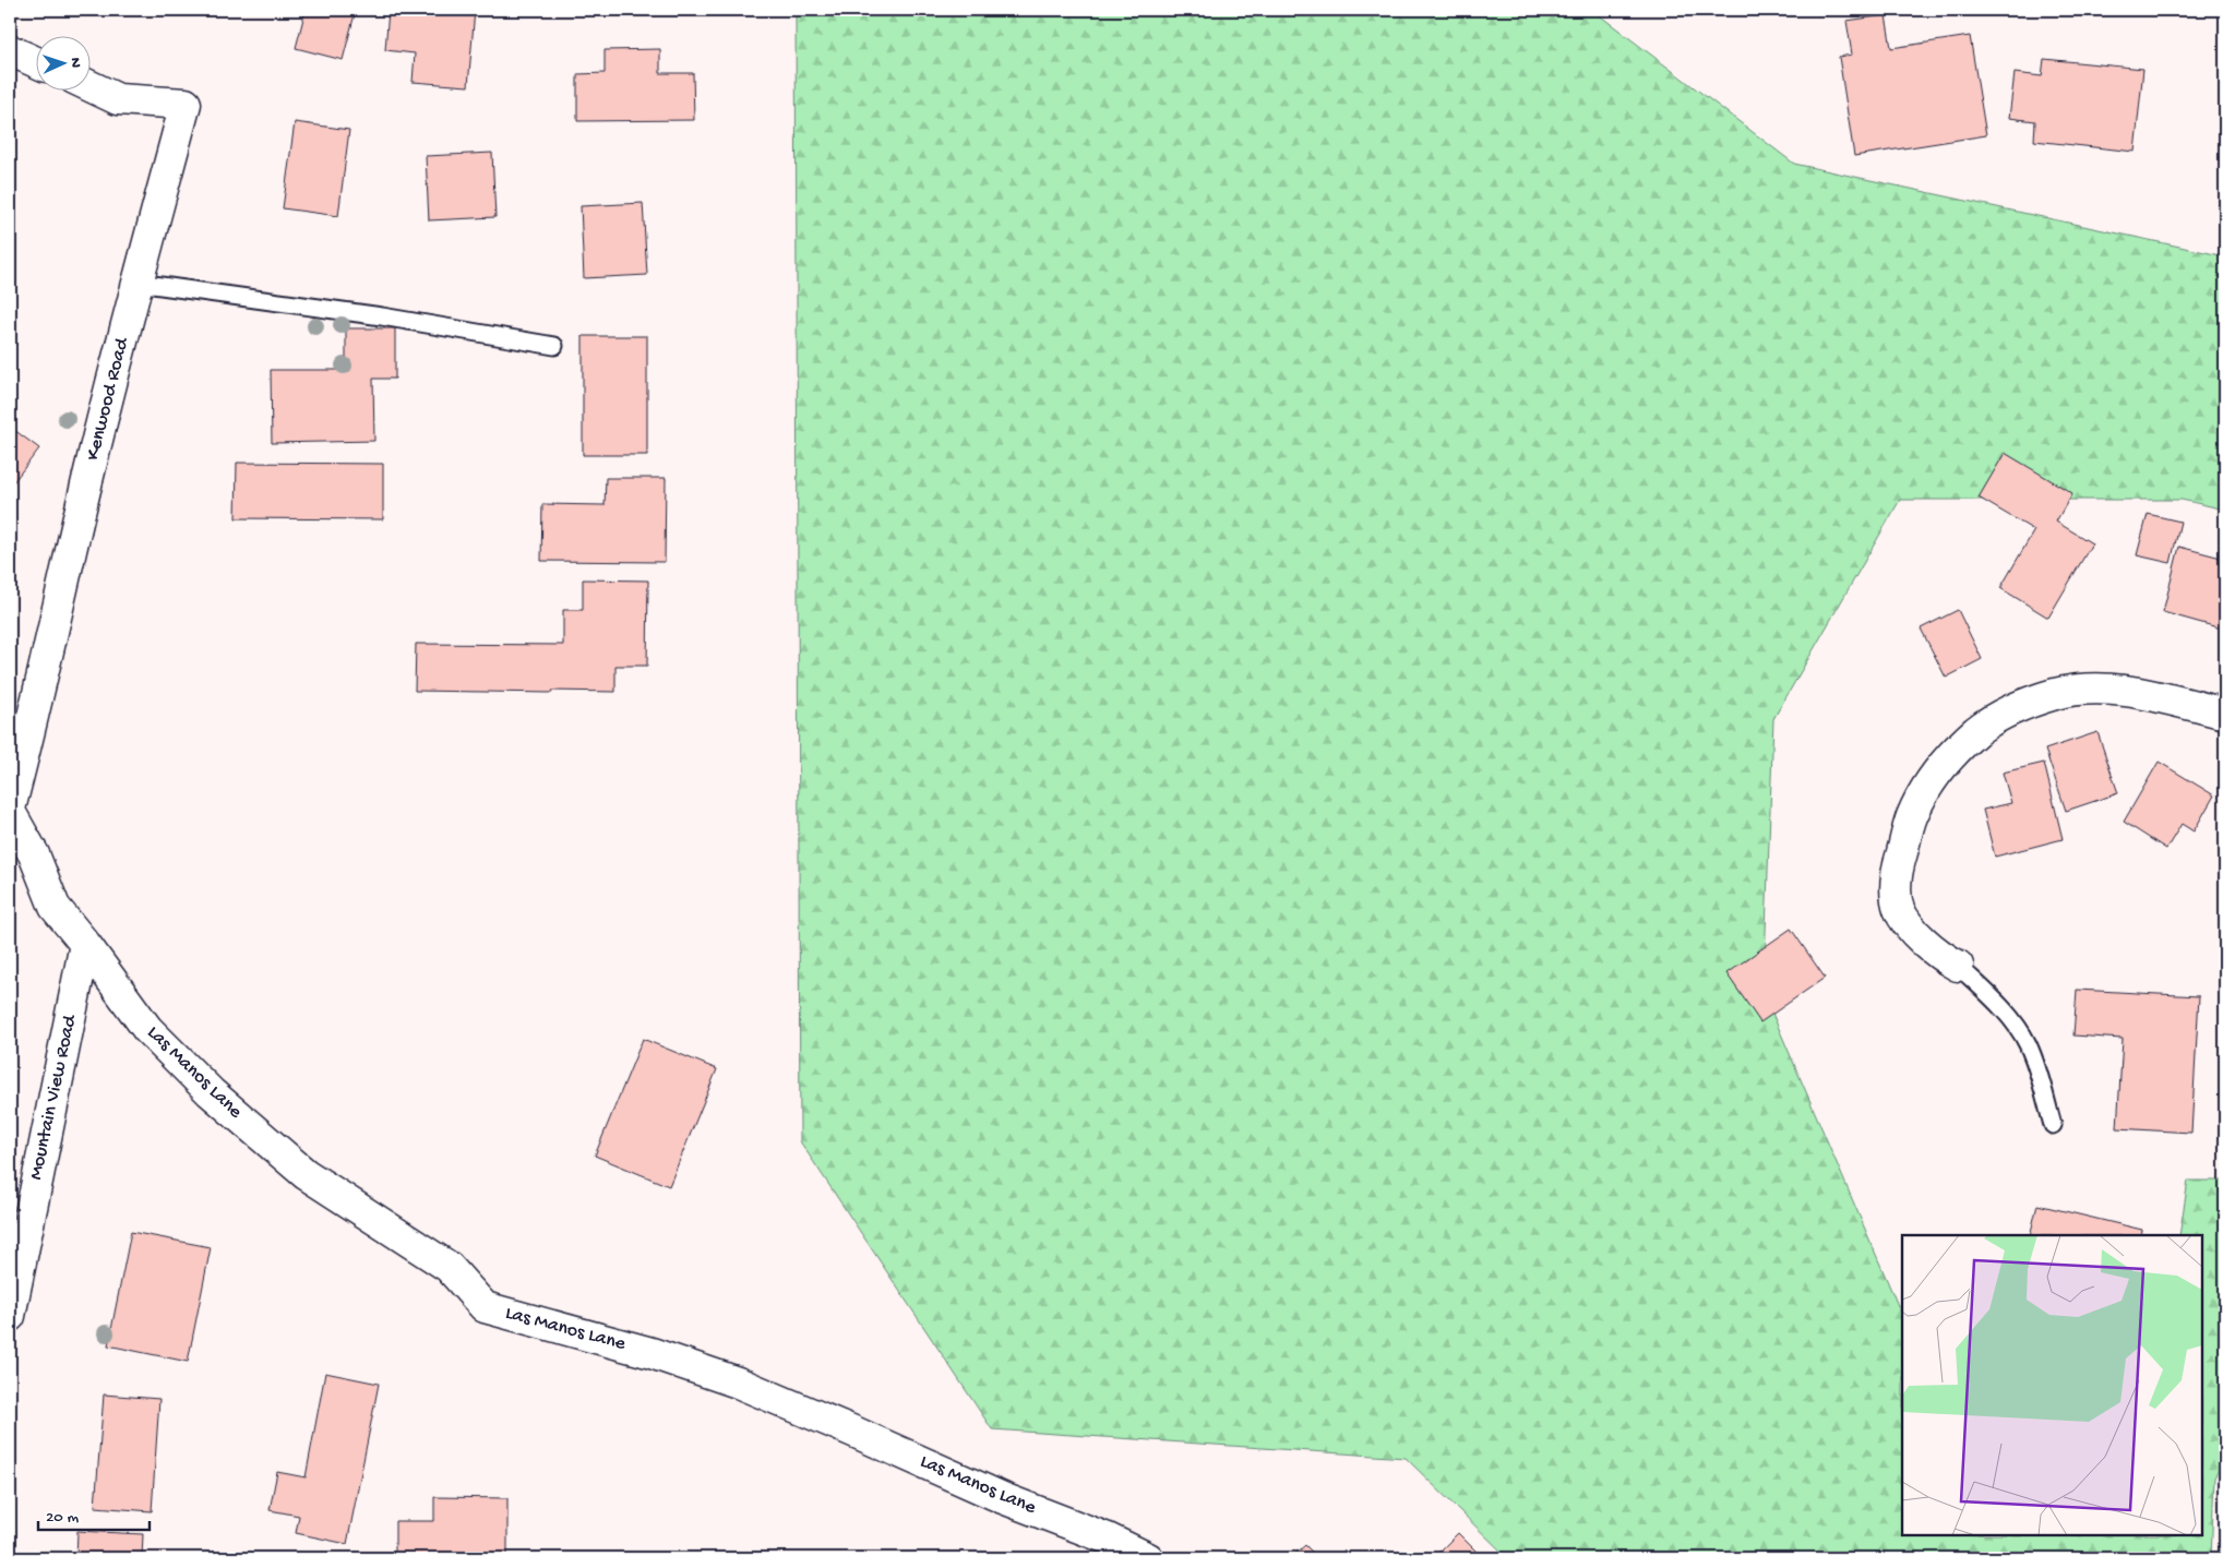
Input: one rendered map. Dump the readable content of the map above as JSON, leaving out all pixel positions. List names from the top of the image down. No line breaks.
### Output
{"streets":{"street":["Kenwood Road","Las Manos Lane","Mountain View Road"]},"crossings":[["Kenwood Road","Las Manos Lane"],["Las Manos Lane","Mountain View Road"]],"scale_bar":"20 m","north":"right"}
